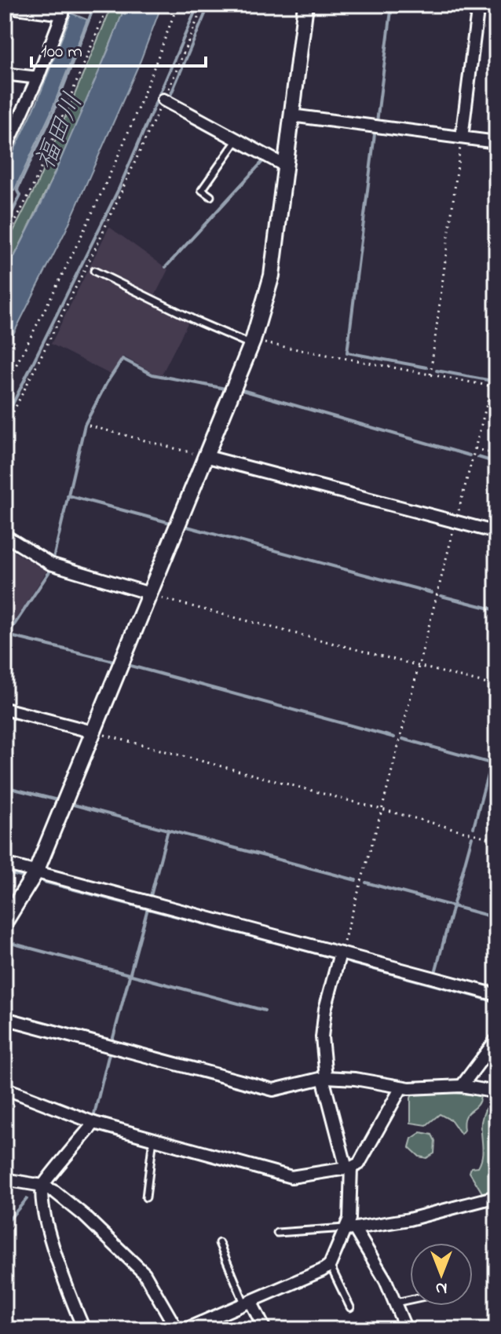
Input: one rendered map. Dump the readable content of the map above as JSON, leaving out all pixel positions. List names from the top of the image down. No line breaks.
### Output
{"water":["福田川"],"scale_bar":"100 m","north":"bottom"}
